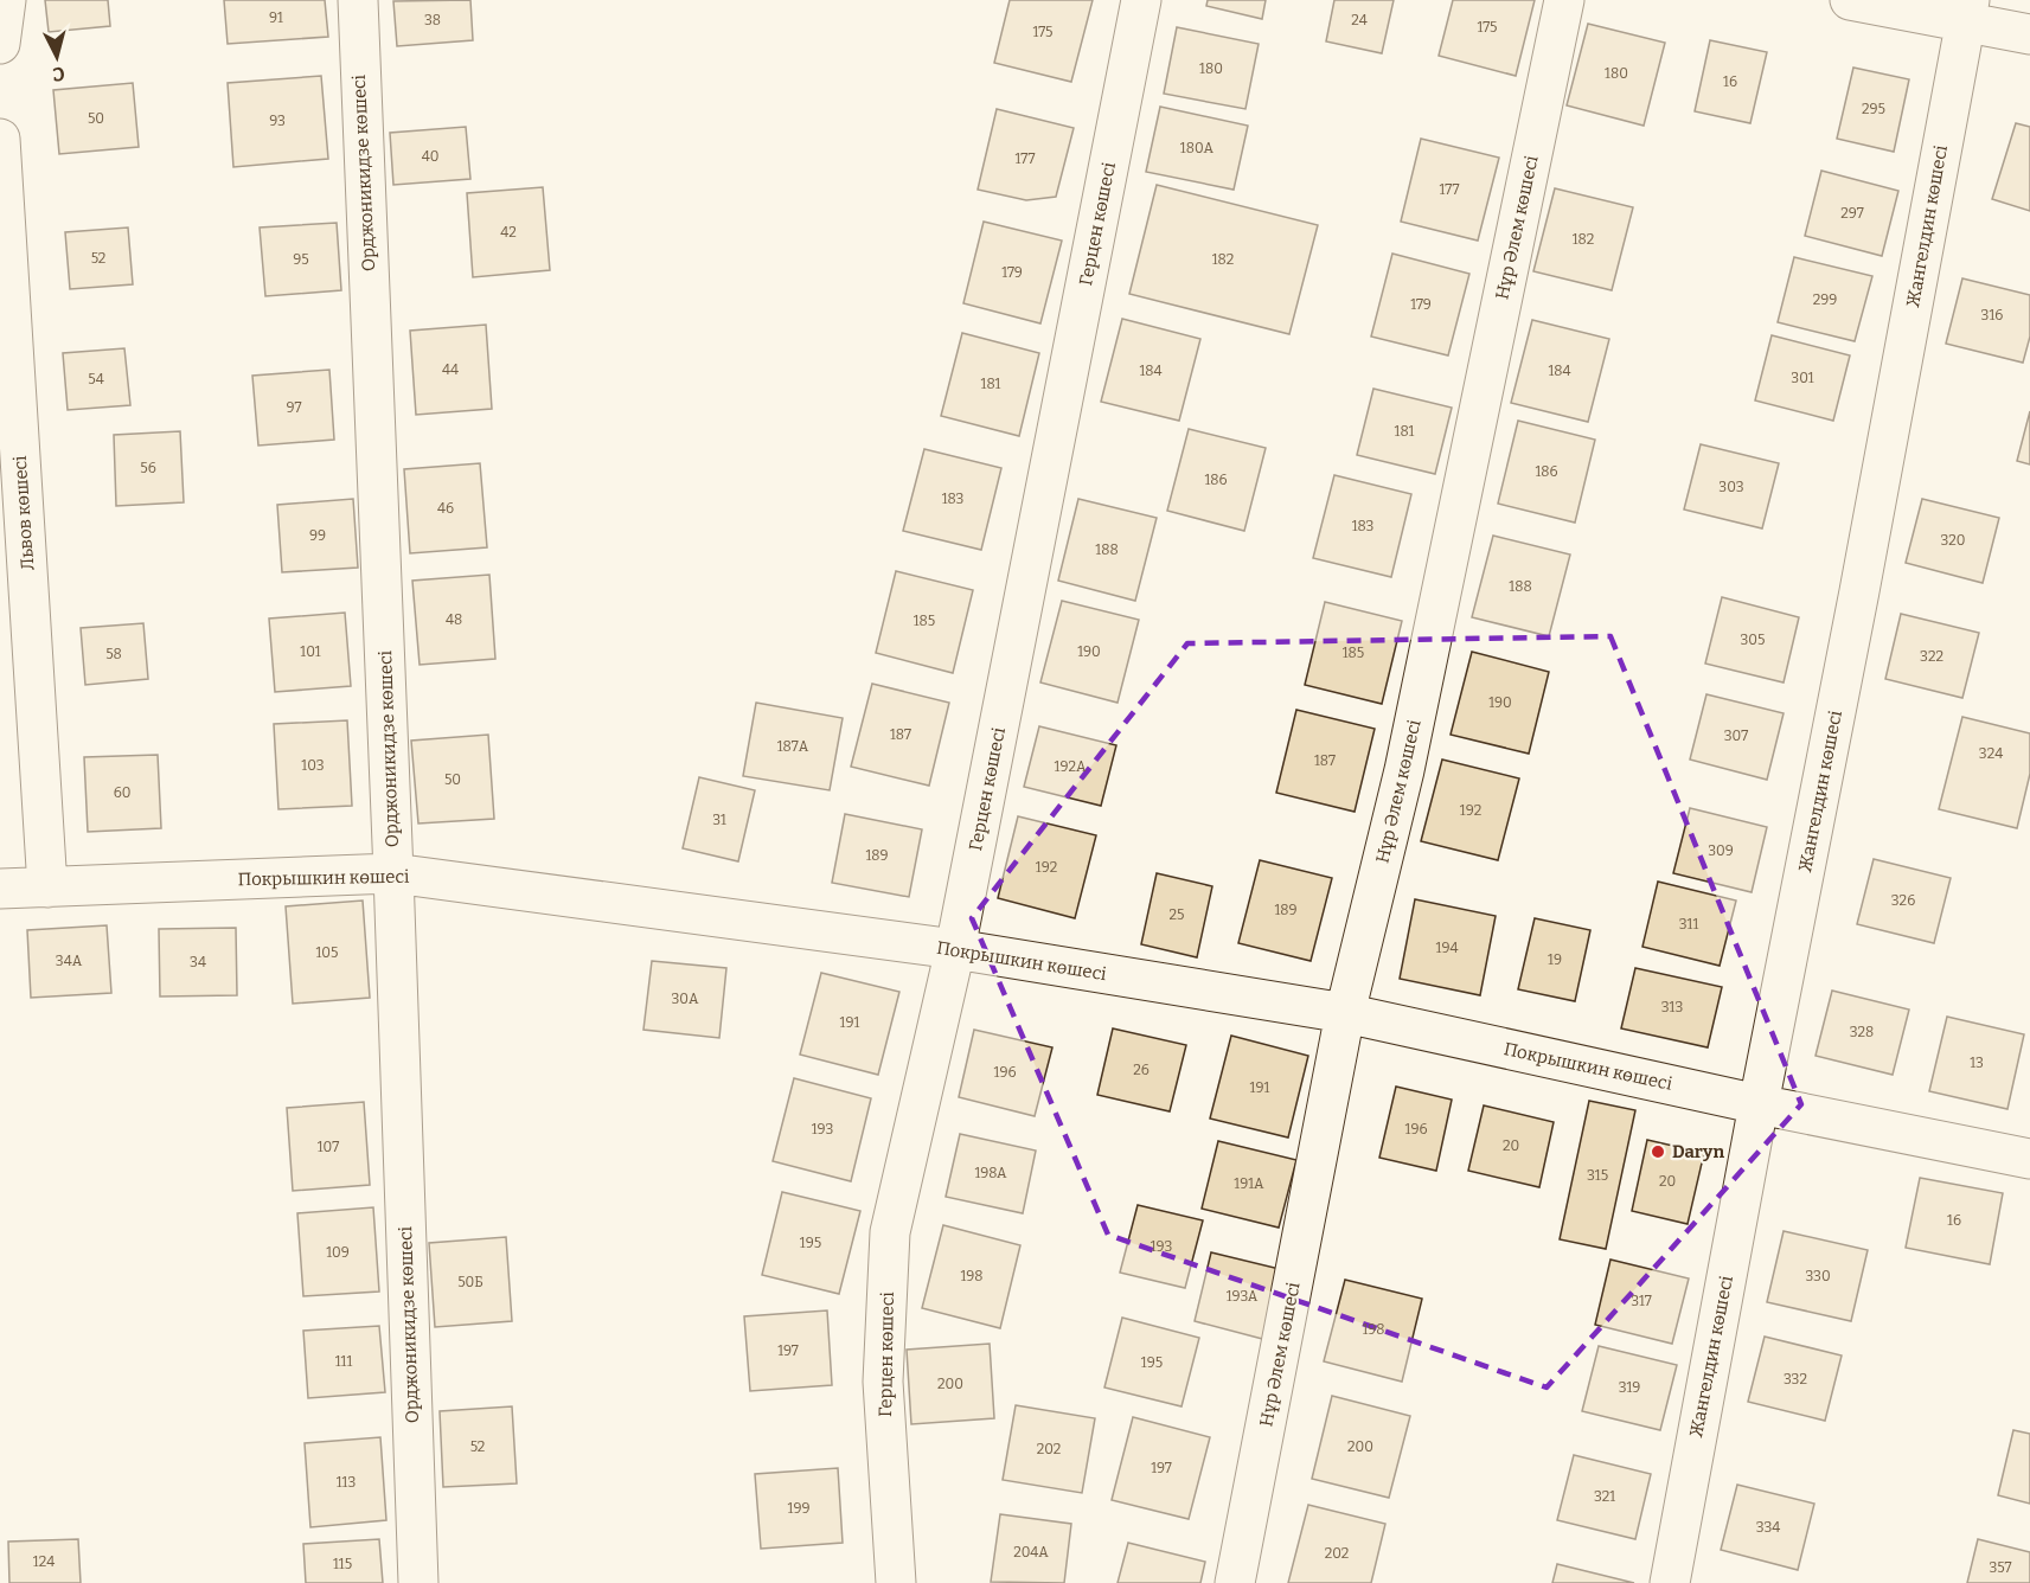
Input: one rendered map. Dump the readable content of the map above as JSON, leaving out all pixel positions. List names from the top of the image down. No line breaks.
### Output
{"streets":{"street":["Орджоникидзе көшесі","Герцен көшесі","Жангелдин көшесі","Нұр Әлем көшесі","Львов көшесі","Покрышкин көшесі"]},"crossings":[["Орджоникидзе көшесі","Покрышкин көшесі"],["Герцен көшесі","Покрышкин көшесі"],["Жангелдин көшесі","Покрышкин көшесі"],["Нұр Әлем көшесі","Покрышкин көшесі"],["Львов көшесі","Покрышкин көшесі"]],"places":["Daryn"],"house_numbers":["91","38","24","175","175","180","180","16","295","50","93","180А","40","177","177","297","42","182","52","95","182","179","299","179","316","44","184","184","301","54","181","97","181","56","186","186","303","183","46","183","99","320","188","188","48","185","305","101","190","185","58","322","190","187","307","187А","324","187","103","192А","50","60","192","31","309","189","192","326","189","25","311","194","105","19","34А","34","30А","313","191","328","13","26","196","191","193","196","20","107","198А","315","20","191А","16","195","193","109","198","330","50Б","193А","317","198","197","111","195","332","200","319","52","200","202","197","113","321","199","334","204А","202","124","115","357"],"north":"bottom"}
